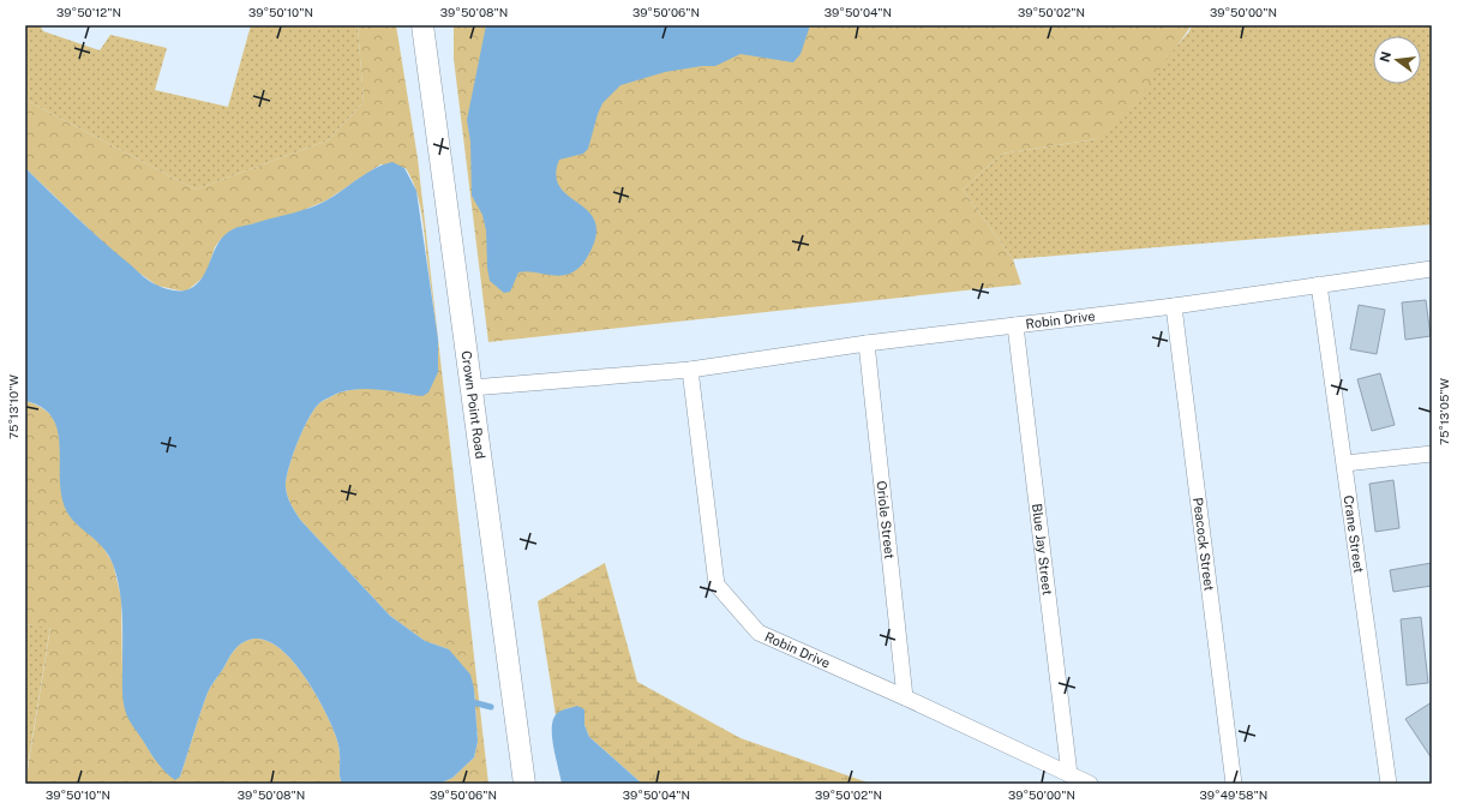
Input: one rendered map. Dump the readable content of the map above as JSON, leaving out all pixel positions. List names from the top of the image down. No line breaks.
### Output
{"streets":{"main road":["Crown Point Road"],"street":["Robin Drive","Oriole Street","Crane Street","Peacock Street","Blue Jay Street"]},"crossings":[["Robin Drive","Crown Point Road"],["Robin Drive","Oriole Street"],["Robin Drive","Crane Street"],["Robin Drive","Peacock Street"],["Robin Drive","Blue Jay Street"]],"north":"left","coordinates":["39°50'12\"N","39°50'10\"N","39°50'08\"N","39°50'06\"N","39°50'04\"N","39°50'02\"N","39°50'00\"N","75°13'10\"W","75°13'05\"W","39°49'58\"N"]}
